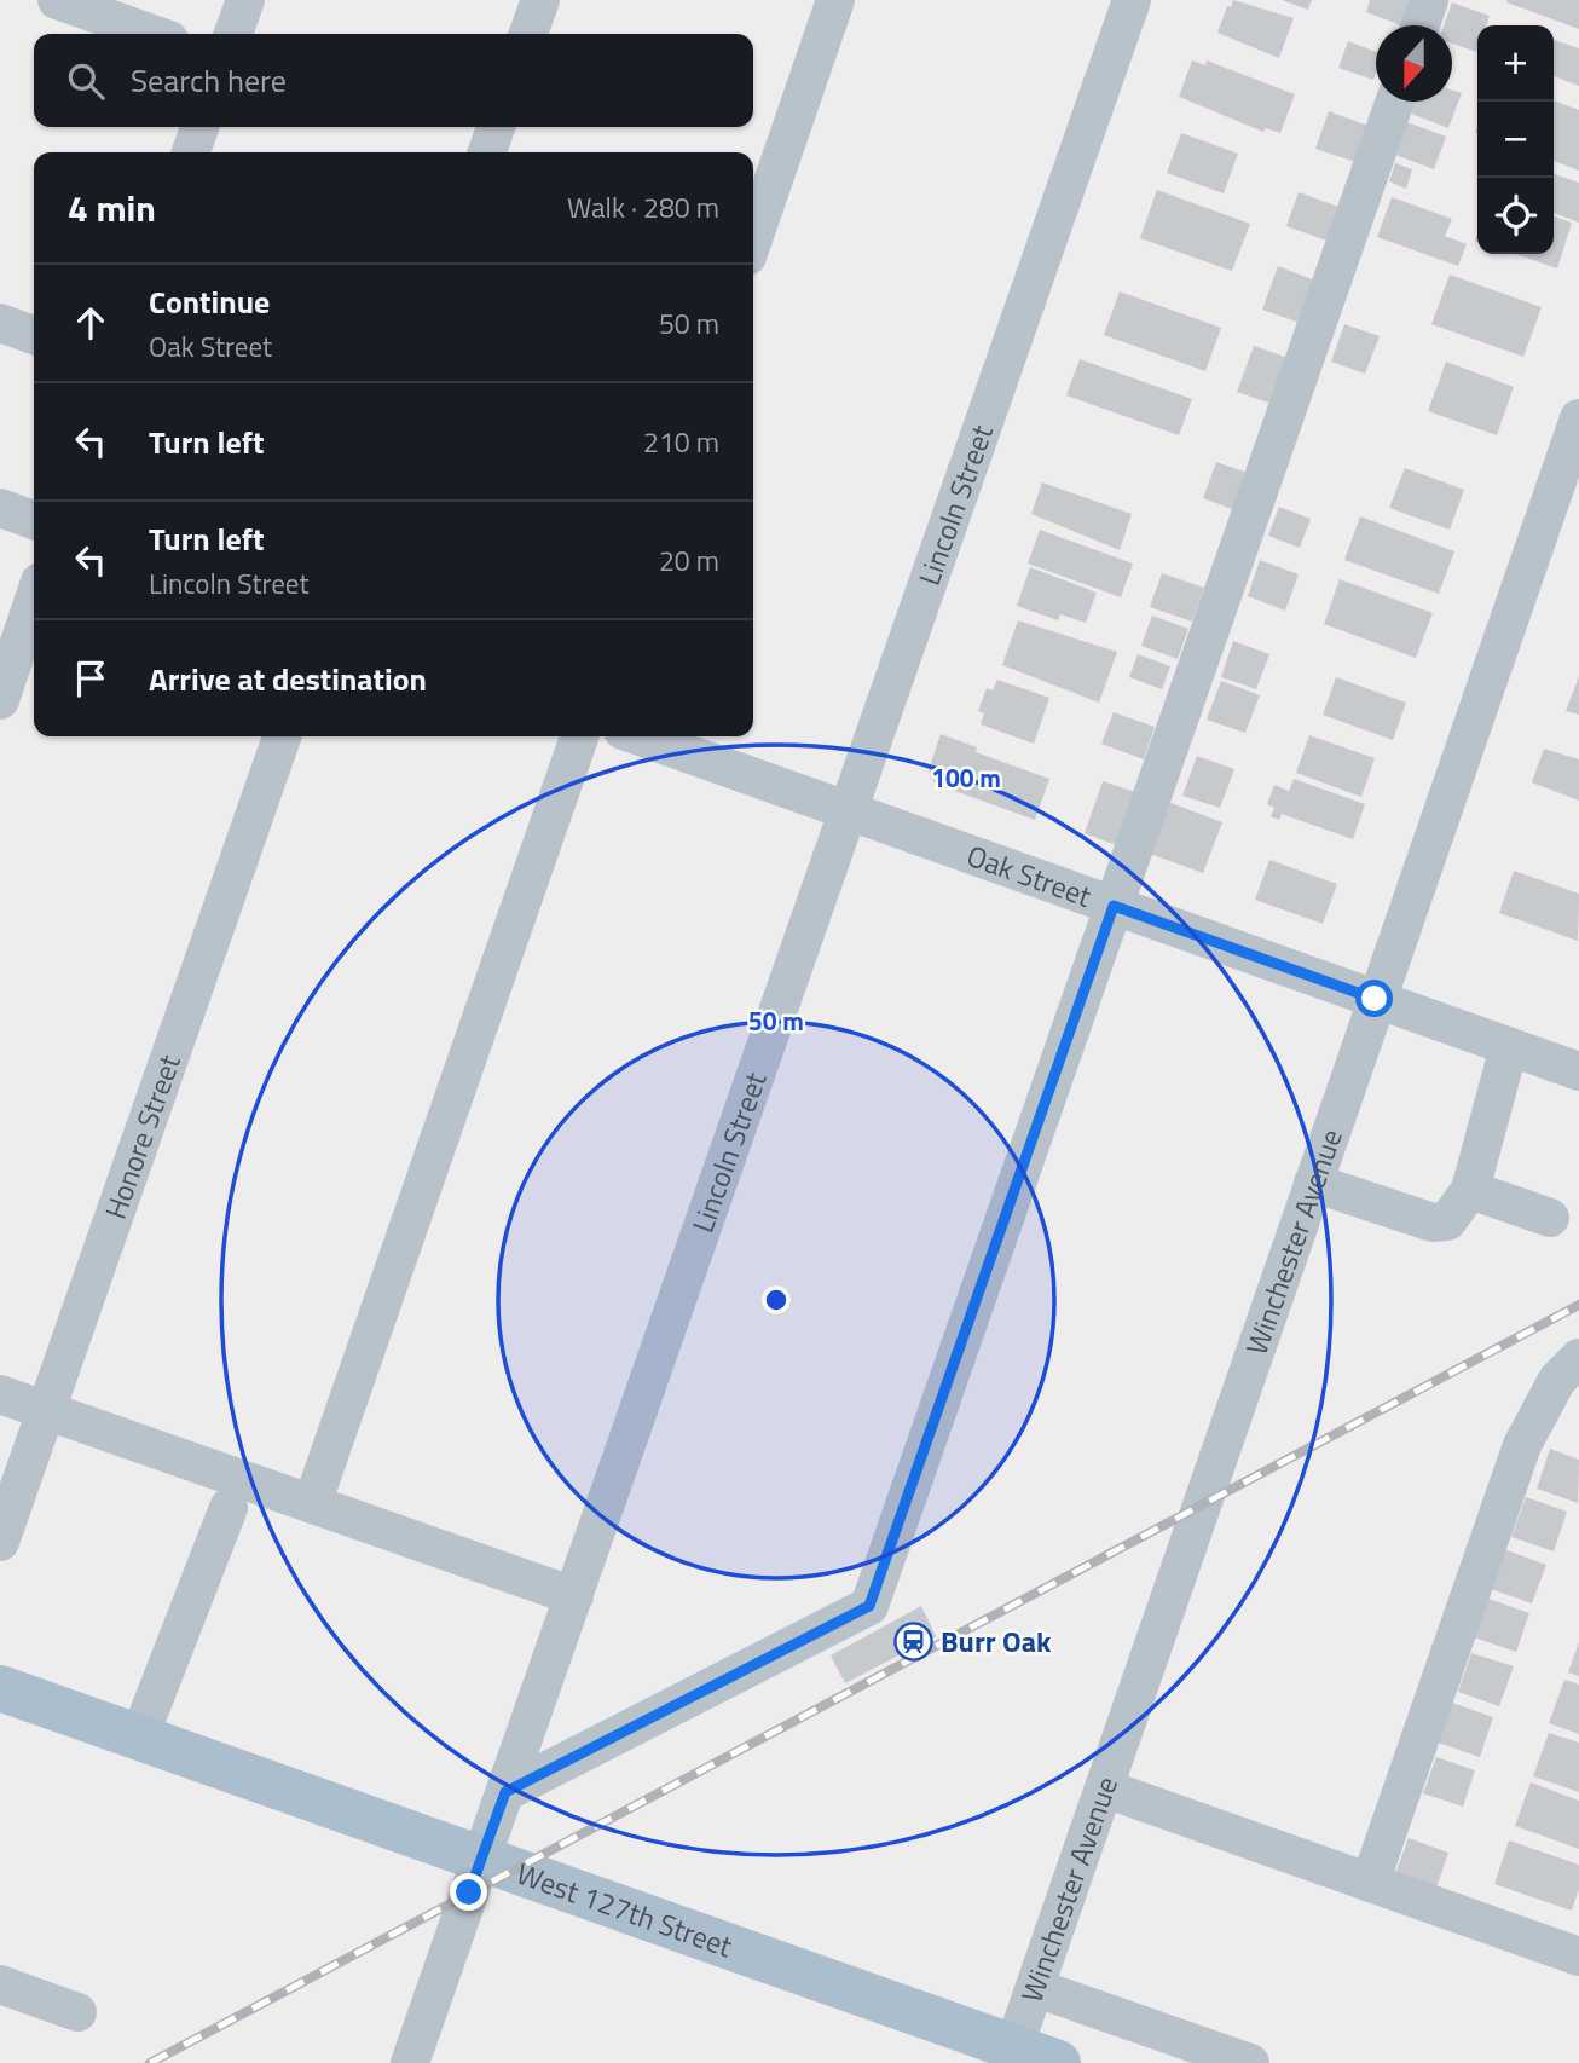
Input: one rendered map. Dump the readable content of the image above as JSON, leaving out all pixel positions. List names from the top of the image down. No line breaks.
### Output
{"streets":{"main road":["West 127th Street"],"street":["Lincoln Street","Oak Street","Honore Street","Winchester Avenue"]},"crossings":[["Lincoln Street","Oak Street"],["Lincoln Street","West 127th Street"],["Oak Street","Winchester Avenue"],["Winchester Avenue","West 127th Street"]],"places":{"station":["Burr Oak"]},"north":"bottom","page":{"map_buttons":["+","−"],"search":"Search here","heading":["4 min","Walk · 280 m"],"list":[["Continue","Oak Street","50 m"],["Turn left","210 m"],["Turn left","Lincoln Street","20 m"],"Arrive at destination"]},"rings":["100 m","50 m"]}
